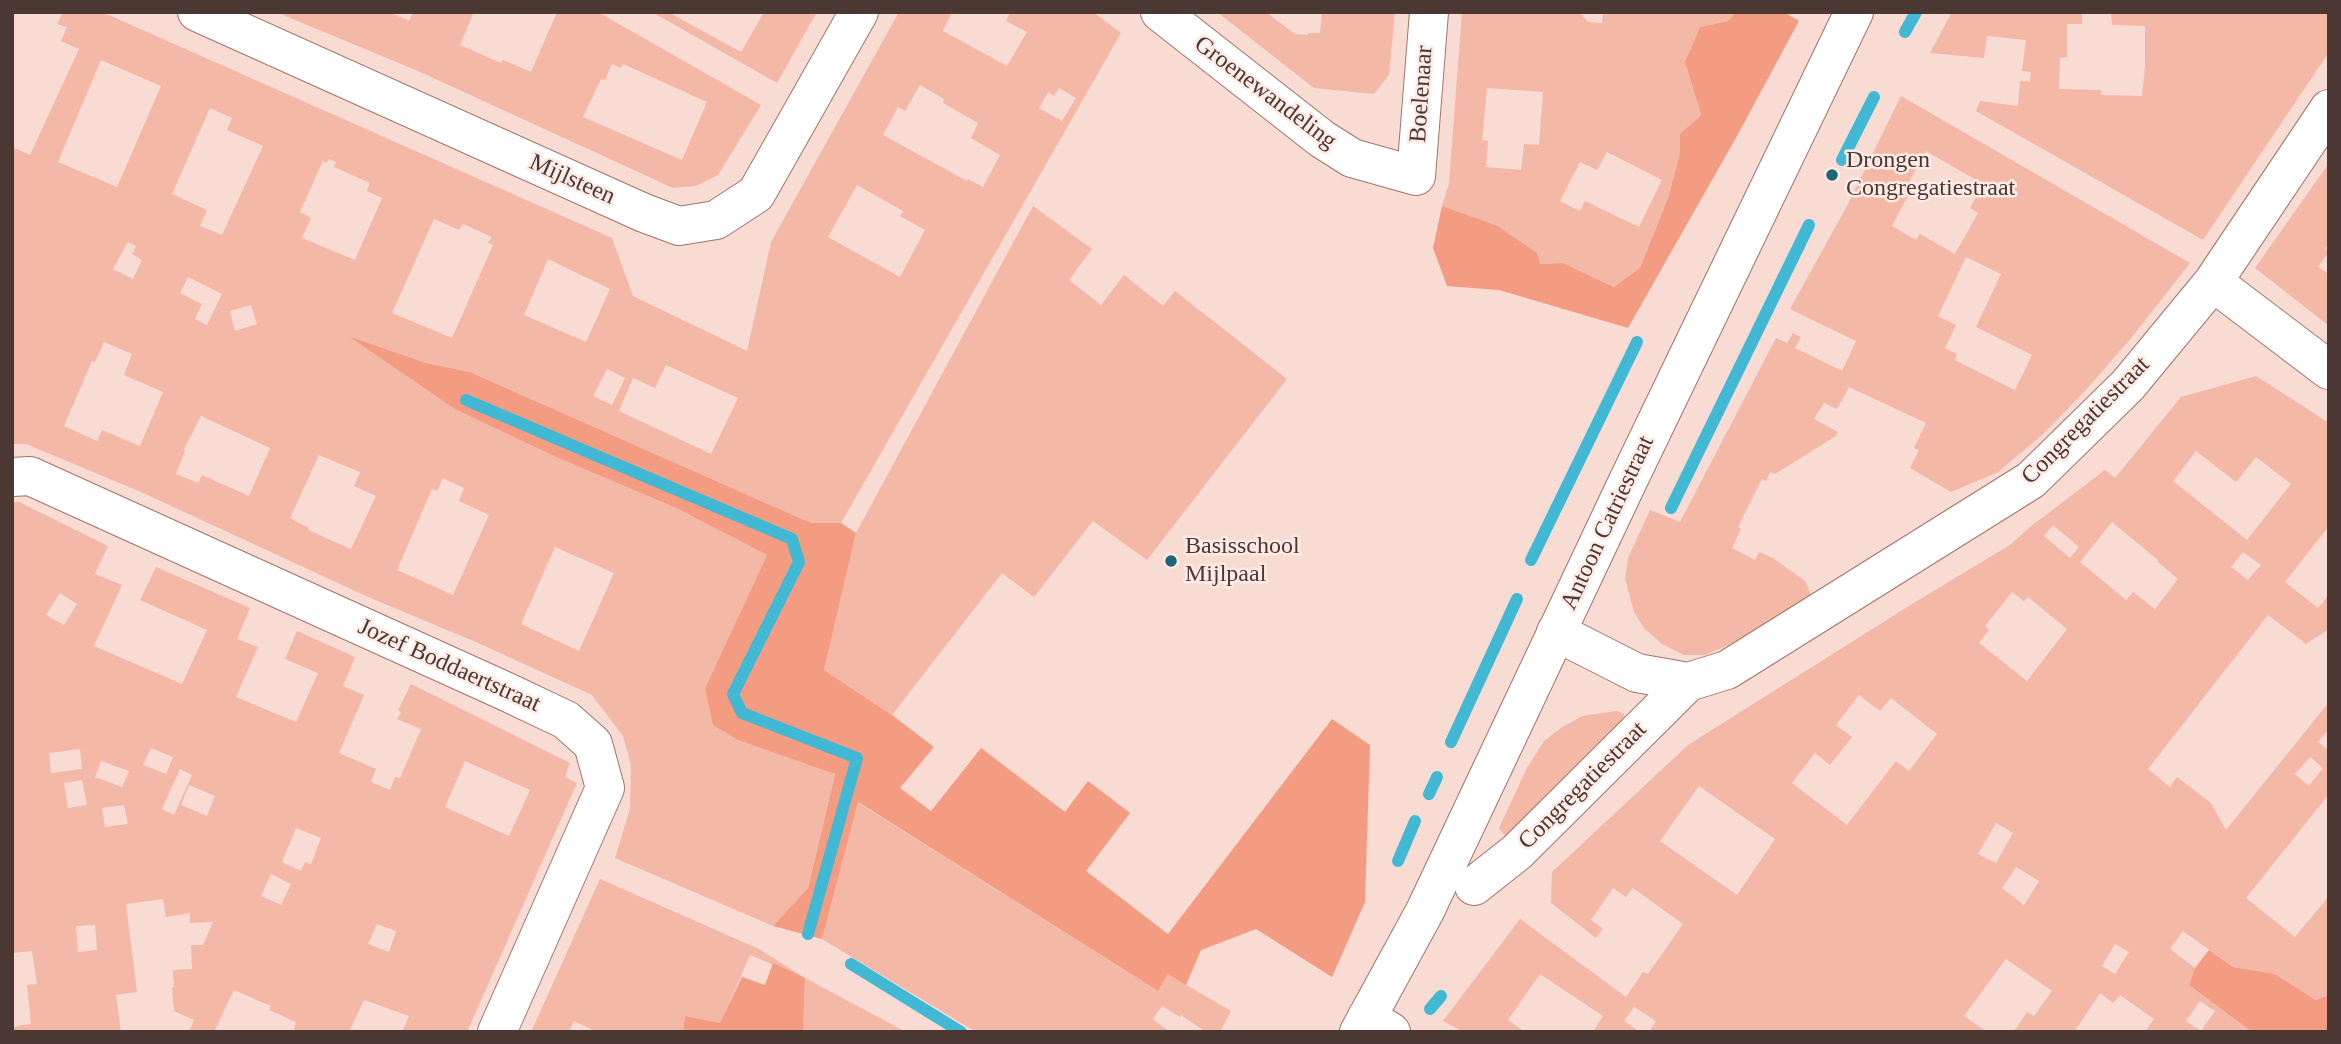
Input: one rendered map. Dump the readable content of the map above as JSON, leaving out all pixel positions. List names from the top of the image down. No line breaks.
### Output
{"streets":{"street":["Groenewandeling","Boelenaar","Mijlsteen","Congregatiestraat","Antoon Catriestraat","Jozef Boddaertstraat"]},"crossings":[["Groenewandeling","Boelenaar"],["Congregatiestraat","Antoon Catriestraat"]],"places":["Drongen Congregatiestraat","Basisschool Mijlpaal"]}
